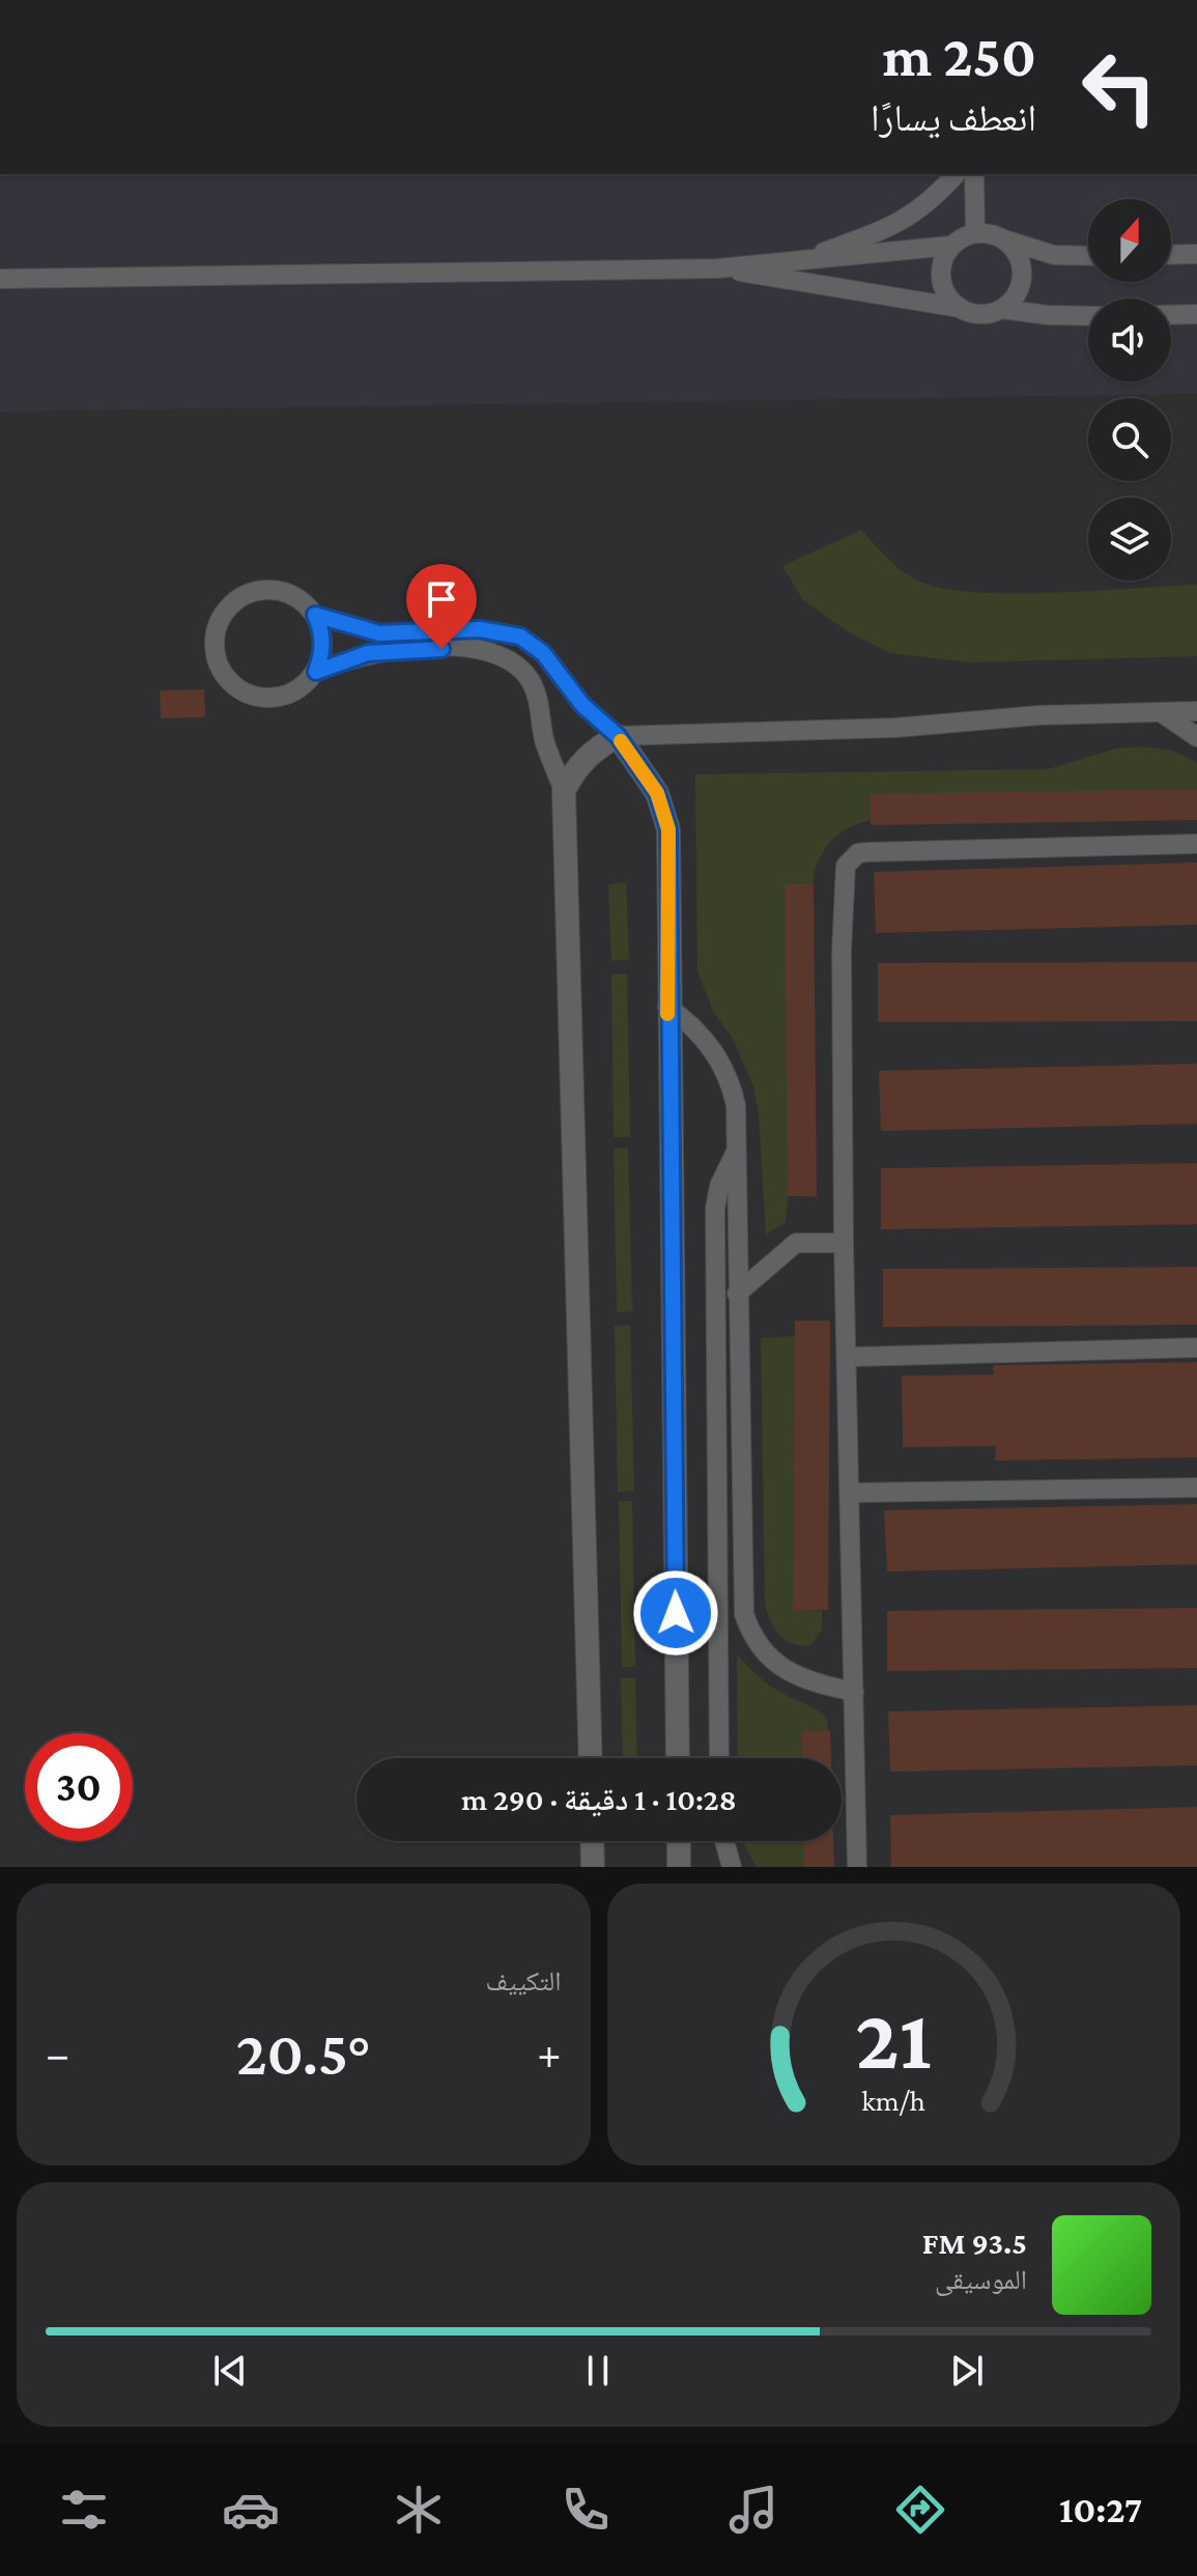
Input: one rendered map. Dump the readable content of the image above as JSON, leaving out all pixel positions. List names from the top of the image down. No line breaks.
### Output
{"north":"top","page":{"turn":["250 m","انعطف يسارًا"],"limit":"30","trip":"10:28 · 1 دقيقة · 290 m","tile":"التكييف","heat":["−","20.5°","+"],"song":["93.5 FM","الموسيقى"],"tabs":"10:27","gauge":["21","km/h"]}}
